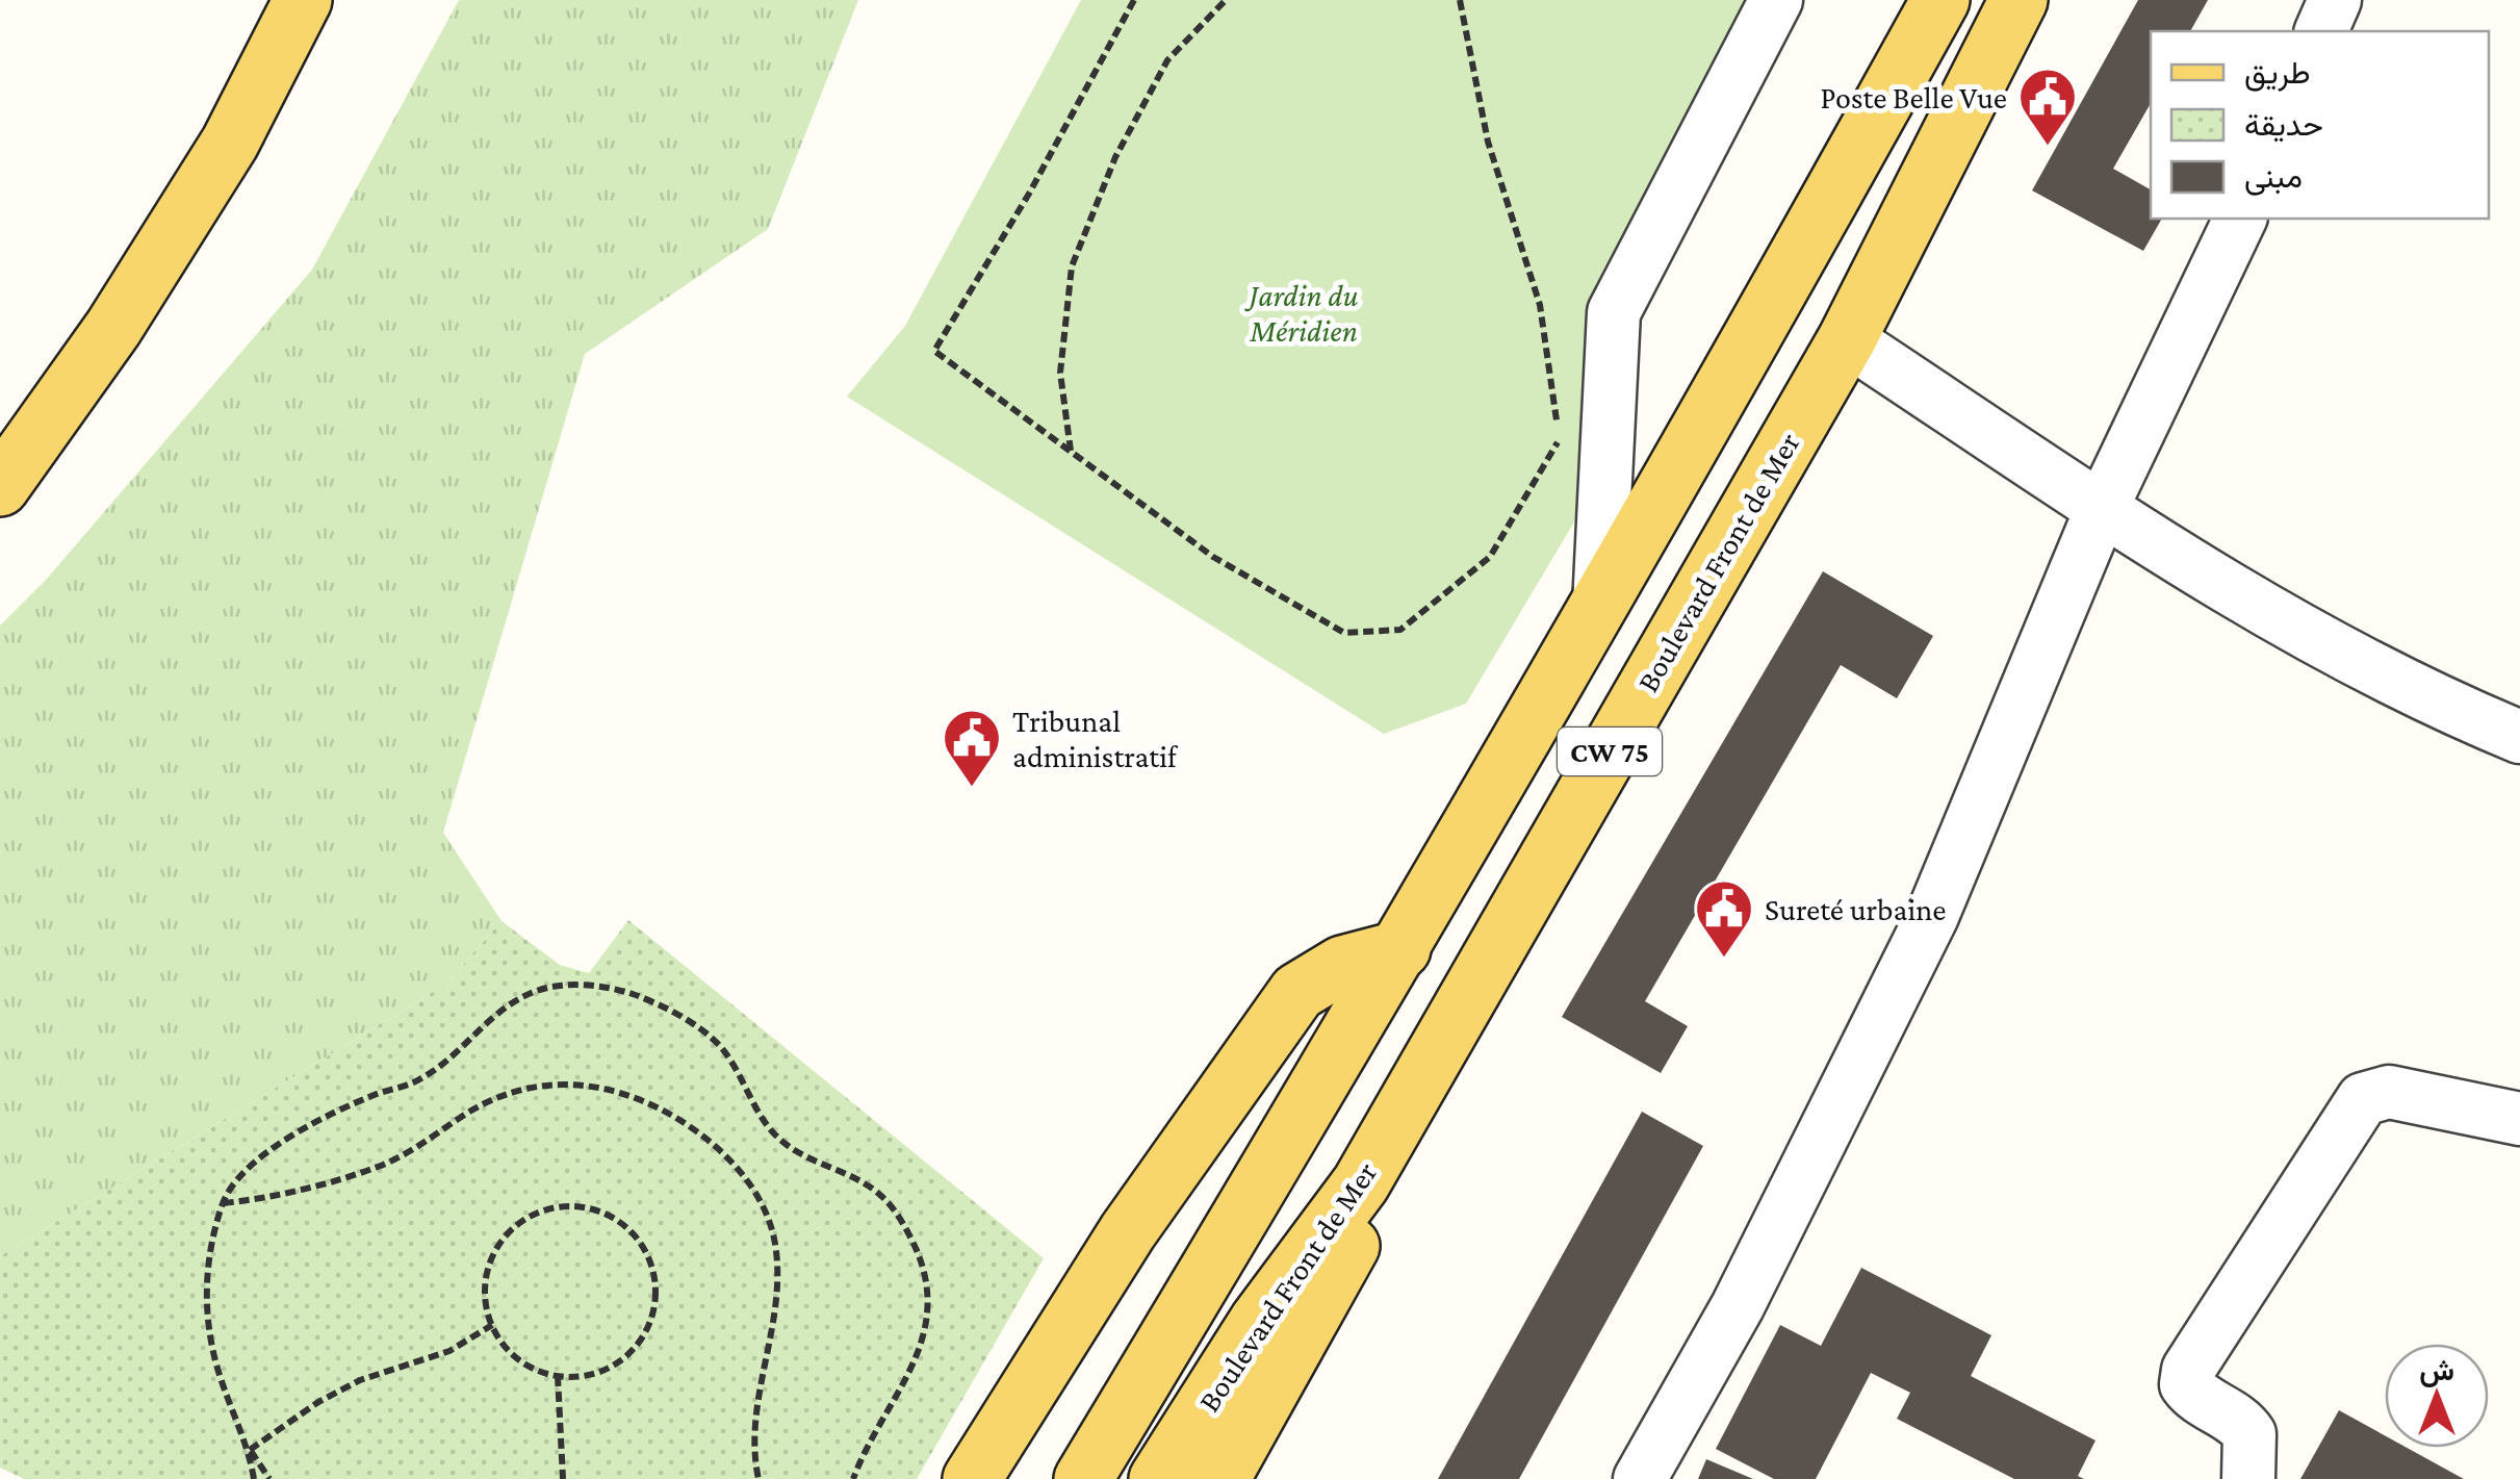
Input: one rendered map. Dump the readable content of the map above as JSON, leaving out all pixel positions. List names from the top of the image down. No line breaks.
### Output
{"streets":{"main road":["Boulevard Front de Mer","CW 75"]},"parks":["Jardin du Méridien"],"places":{"public building":["Poste Belle Vue","Tribunal administratif","Sureté urbaine"]},"legend":["طريق","حديقة","مبنى"],"north":"top"}
